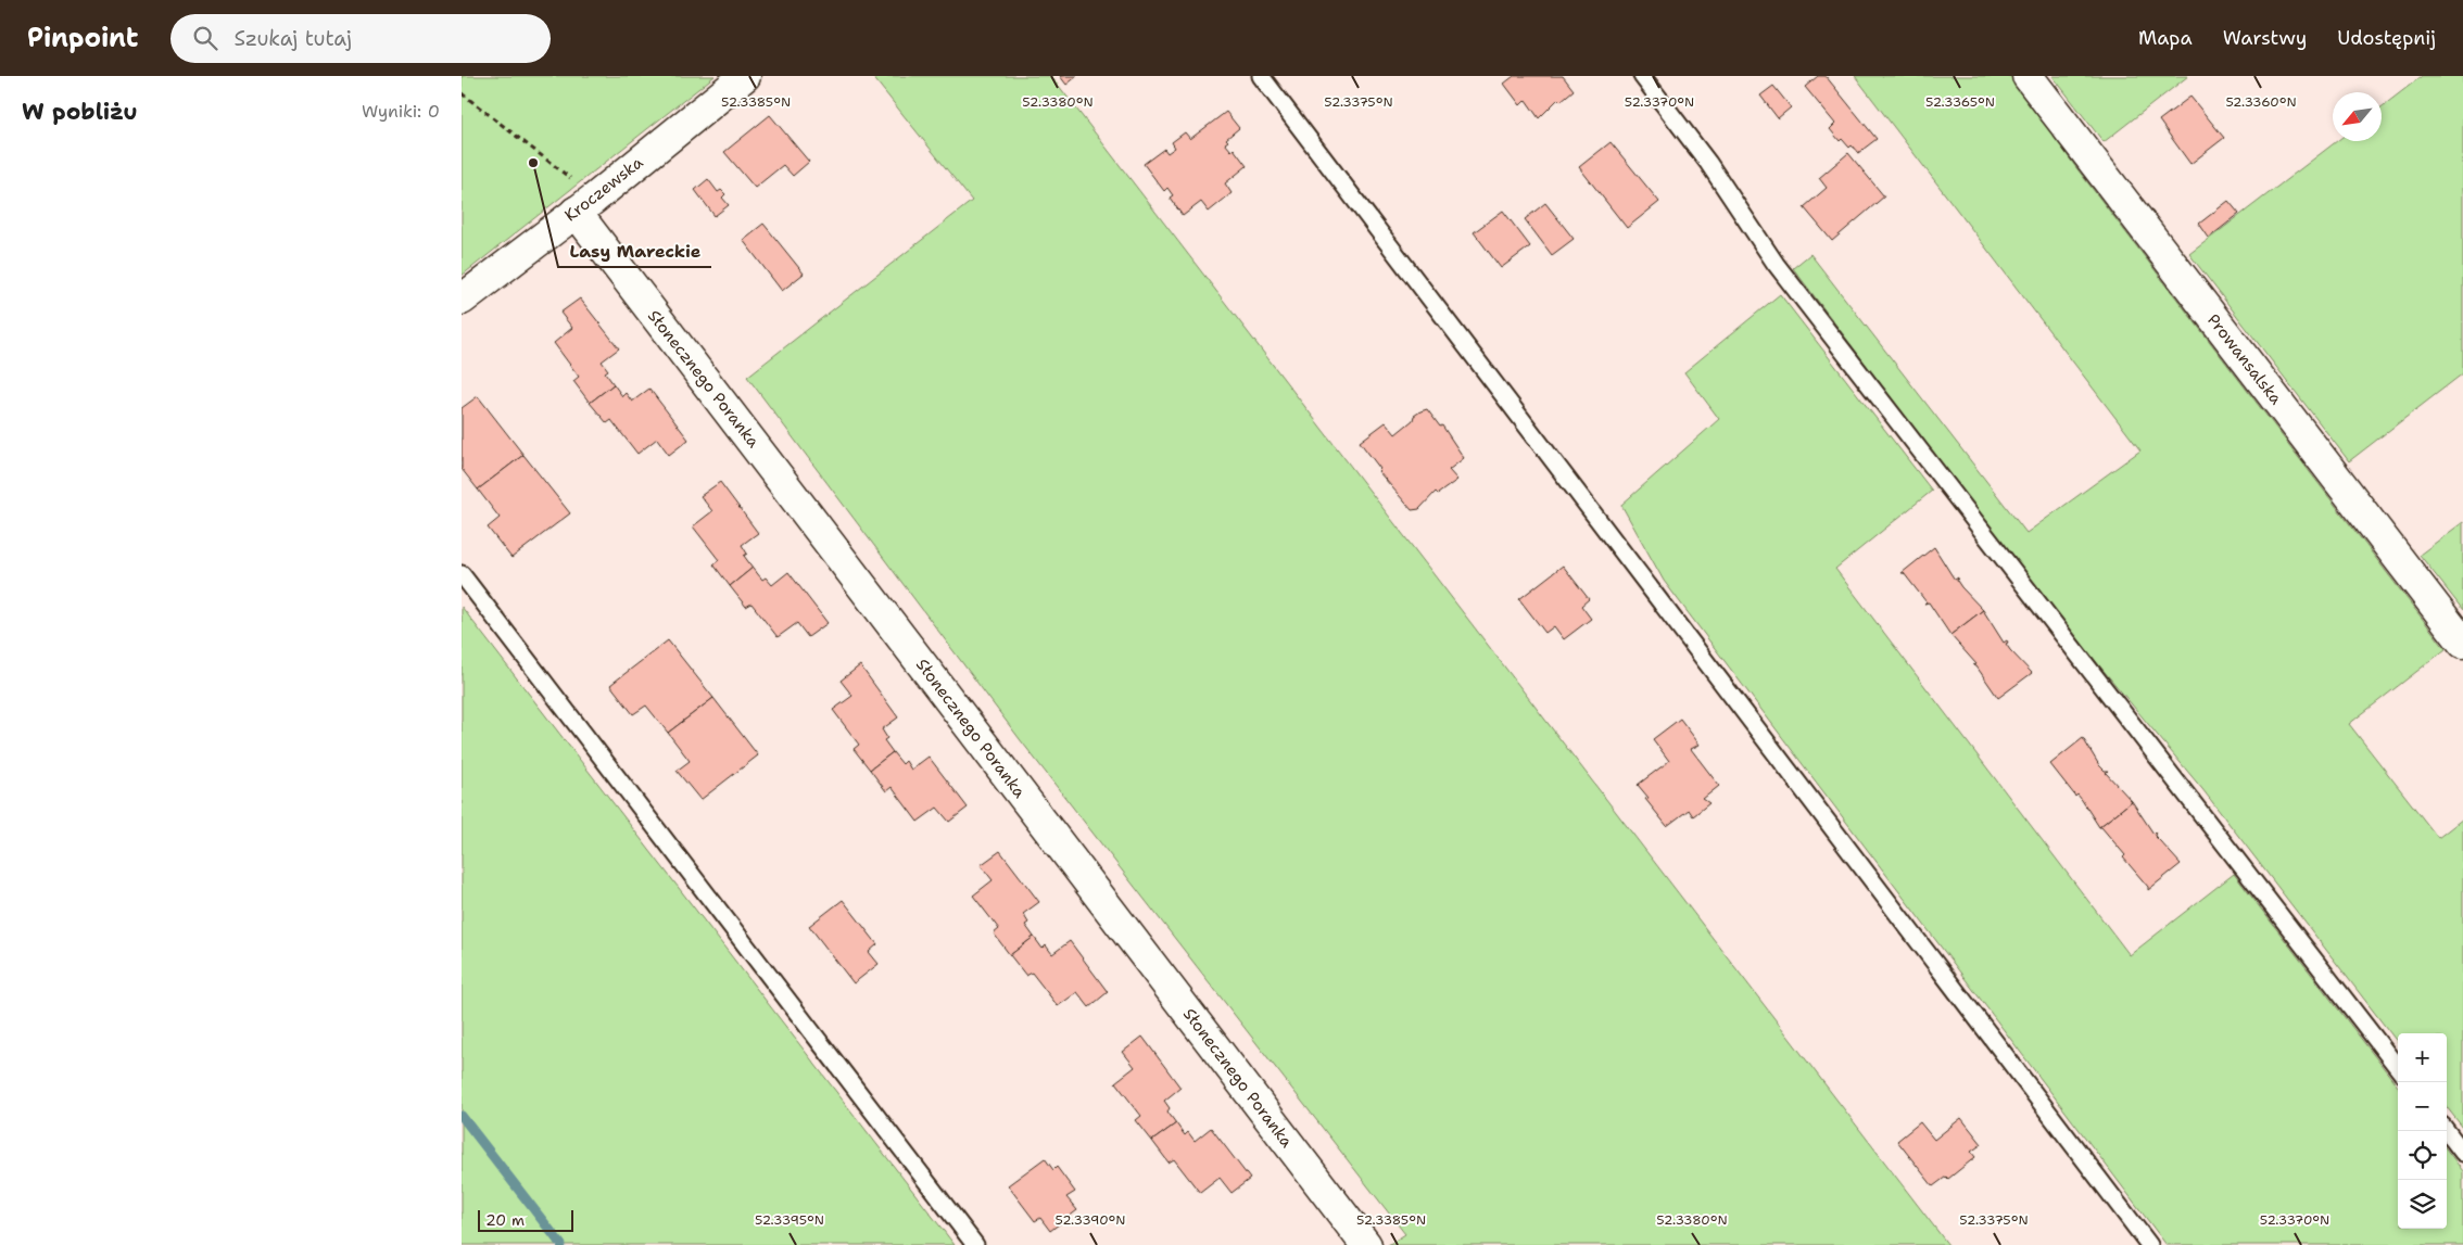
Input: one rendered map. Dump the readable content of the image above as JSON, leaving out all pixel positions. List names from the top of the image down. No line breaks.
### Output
{"streets":{"street":["Kroczewska","Prowansalska","Słonecznego Poranka"]},"crossings":[["Kroczewska","Słonecznego Poranka"]],"places":["Lasy Mareckie"],"scale_bar":"20 m","north":"bottom left","page":{"header":"Pinpoint","search":"Szukaj tutaj","nav":["Mapa","Warstwy","Udostępnij"],"heading":["W pobliżu","Wyniki: 0"],"map_buttons":["+","−"],"scale":"20 m"},"coordinates":["52.3385°N","52.3380°N","52.3375°N","52.3370°N","52.3365°N","52.3360°N","52.3395°N","52.3390°N"]}
